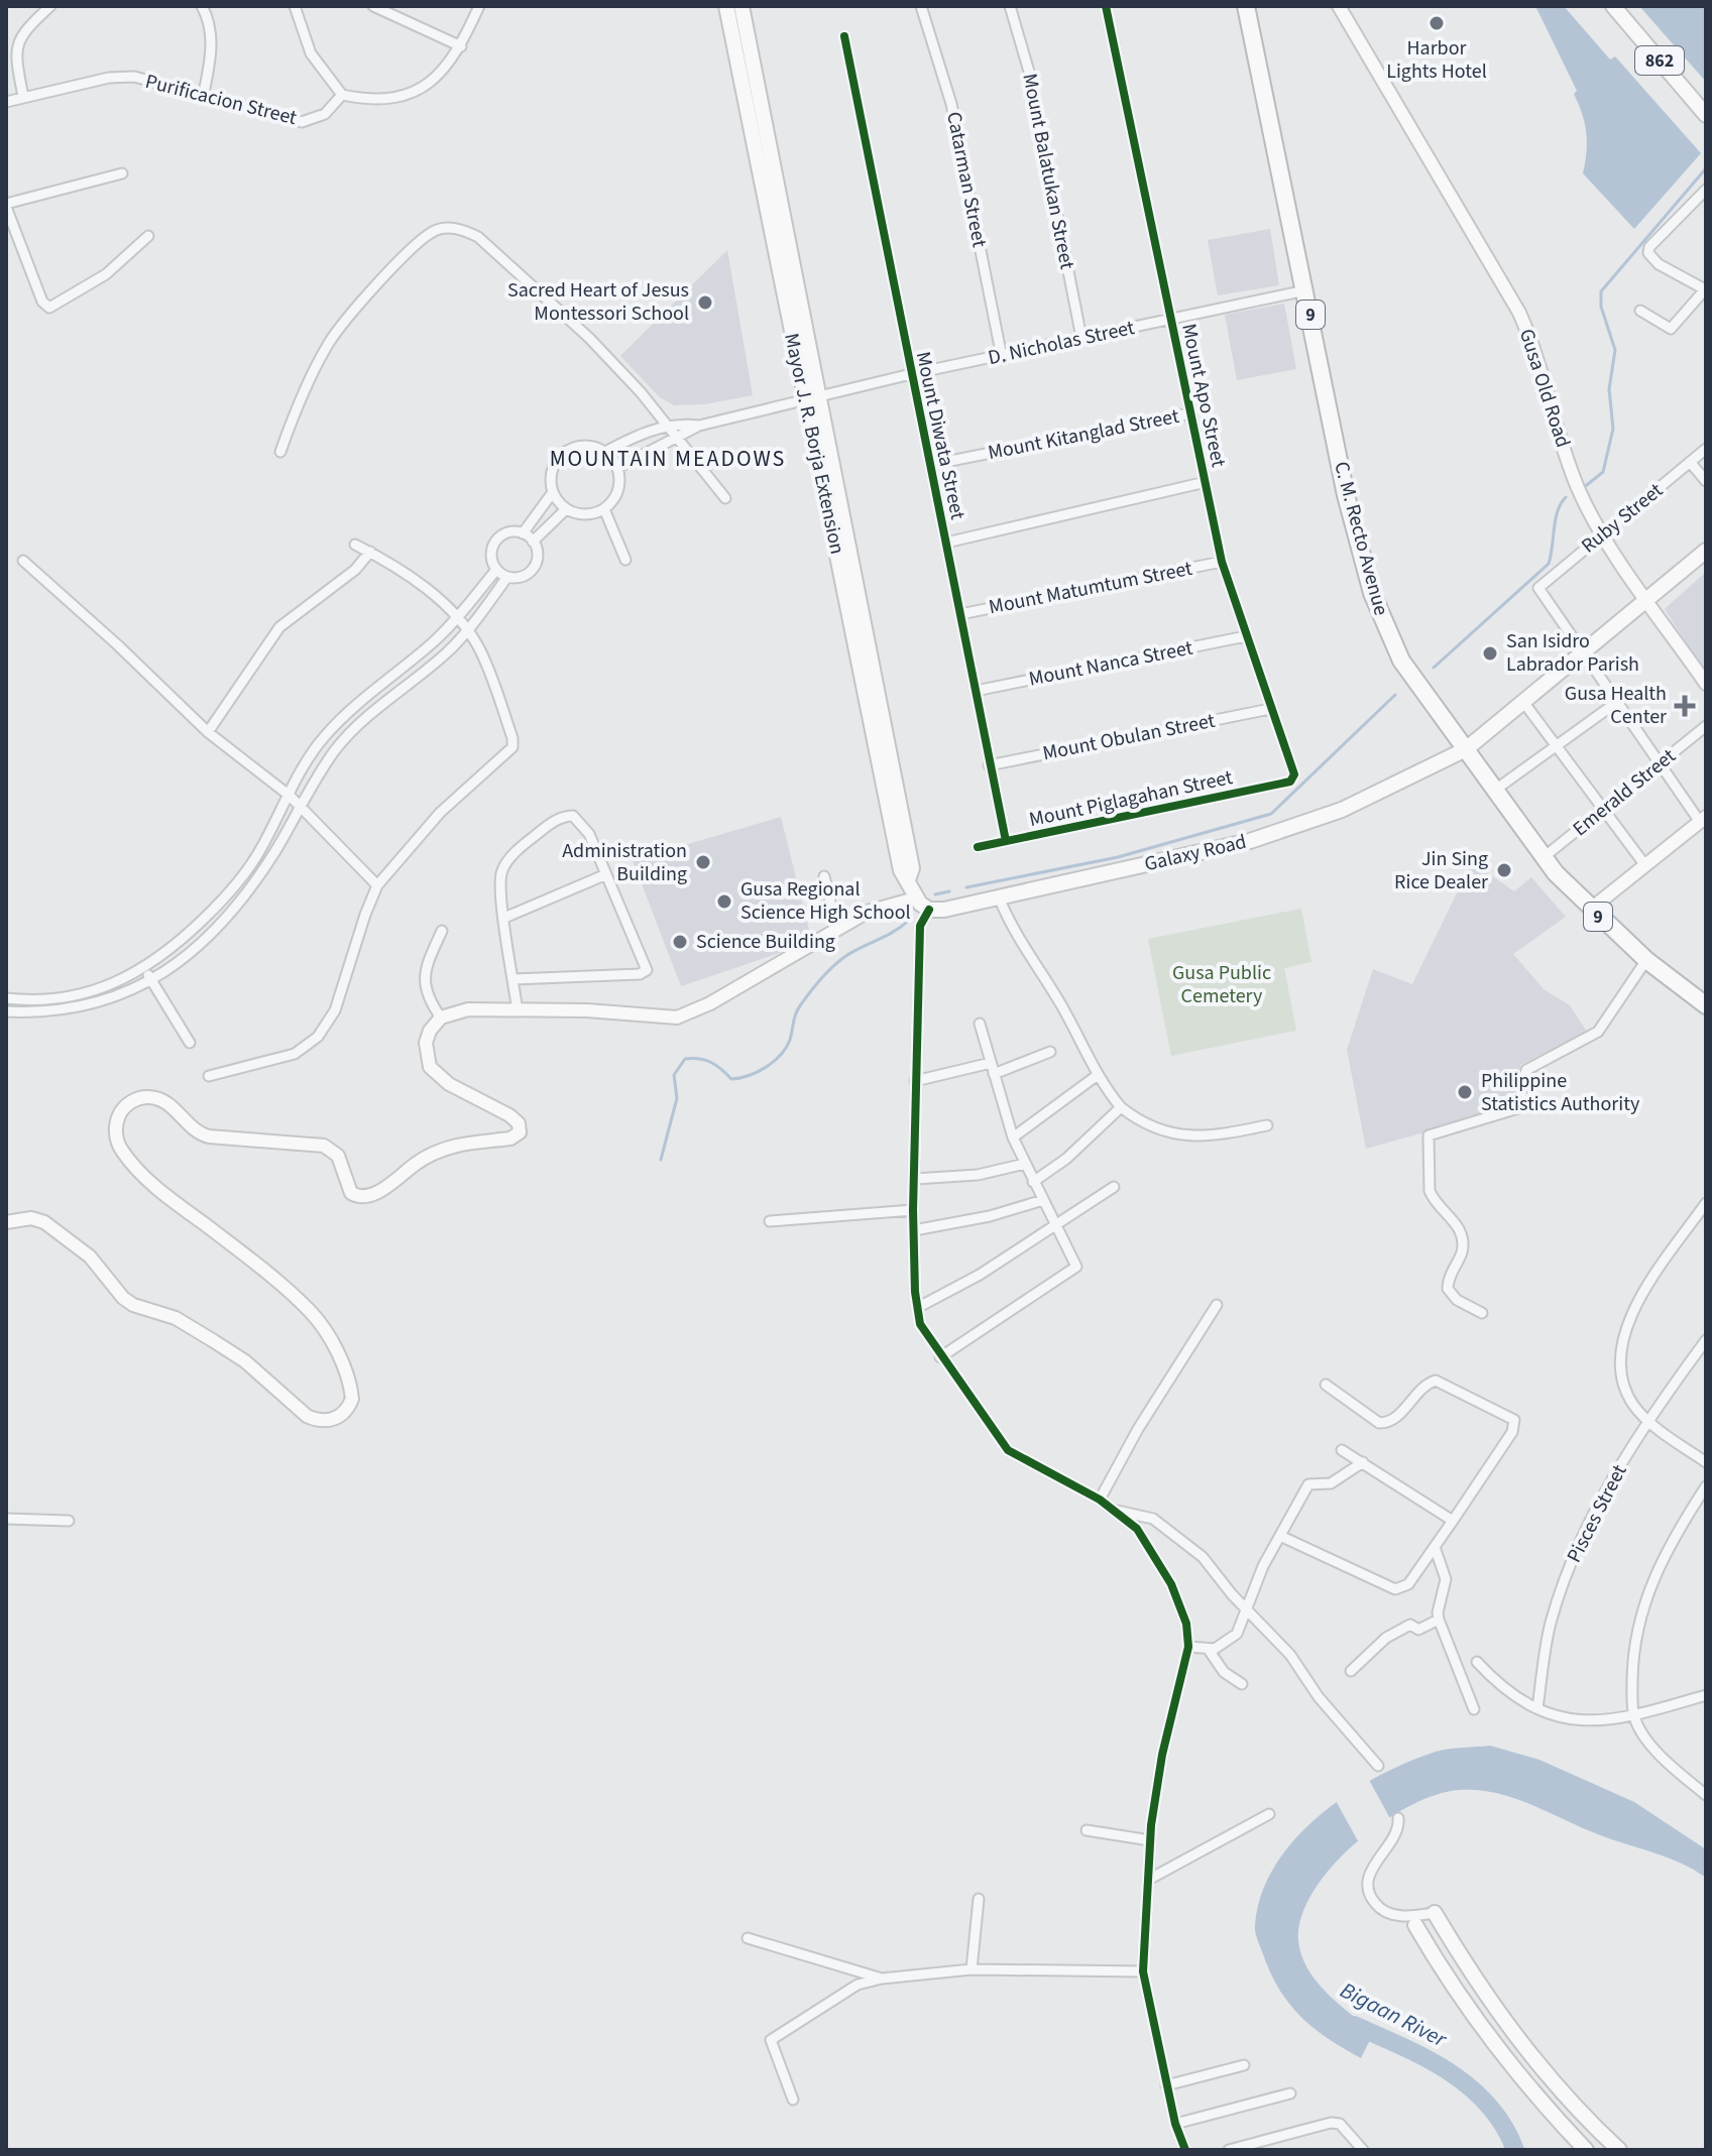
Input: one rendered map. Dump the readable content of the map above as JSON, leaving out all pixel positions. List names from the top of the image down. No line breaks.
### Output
{"streets":{"highway":["9","C. M. Recto Avenue"],"main road":["862","Gusa Old Road","Mayor J. R. Borja Extension","Galaxy Road"],"street":["Purificacion Street","Mount Balatukan Street","Catarman Street","D. Nicholas Street","Mount Apo Street","Mount Kitanglad Street","Mount Diwata Street","Ruby Street","Mount Matumtum Street","Mount Nanca Street","Mount Obulan Street","Emerald Street","Mount Piglagahan Street","Pisces Street"]},"crossings":[["Mount Balatukan Street","D. Nicholas Street"],["Catarman Street","D. Nicholas Street"],["D. Nicholas Street","Mount Apo Street"],["D. Nicholas Street","Mount Diwata Street"],["D. Nicholas Street","Mayor J. R. Borja Extension"],["D. Nicholas Street","C. M. Recto Avenue"],["Gusa Old Road","Ruby Street"],["Gusa Old Road","Galaxy Road"],["Mount Apo Street","Mount Kitanglad Street"],["Mount Apo Street","Mount Matumtum Street"],["Mount Apo Street","Mount Nanca Street"],["Mount Apo Street","Mount Obulan Street"],["Mount Apo Street","Mount Piglagahan Street"],["Mount Kitanglad Street","Mount Diwata Street"],["Mount Diwata Street","Mount Matumtum Street"],["Mount Diwata Street","Mount Nanca Street"],["Mount Diwata Street","Mount Obulan Street"],["Mount Diwata Street","Mount Piglagahan Street"],["Ruby Street","Galaxy Road"],["C. M. Recto Avenue","Emerald Street"],["C. M. Recto Avenue","Galaxy Road"]],"districts":["MOUNTAIN MEADOWS"],"water":["Bigaan River"],"parks":["Gusa Public Cemetery"],"places":{"other":["Harbor Lights Hotel","Sacred Heart of Jesus Montessori School","San Isidro Labrador Parish","Administration Building","Jin Sing Rice Dealer","Gusa Regional Science High School","Science Building","Philippine Statistics Authority"],"health":["Gusa Health Center"]}}
